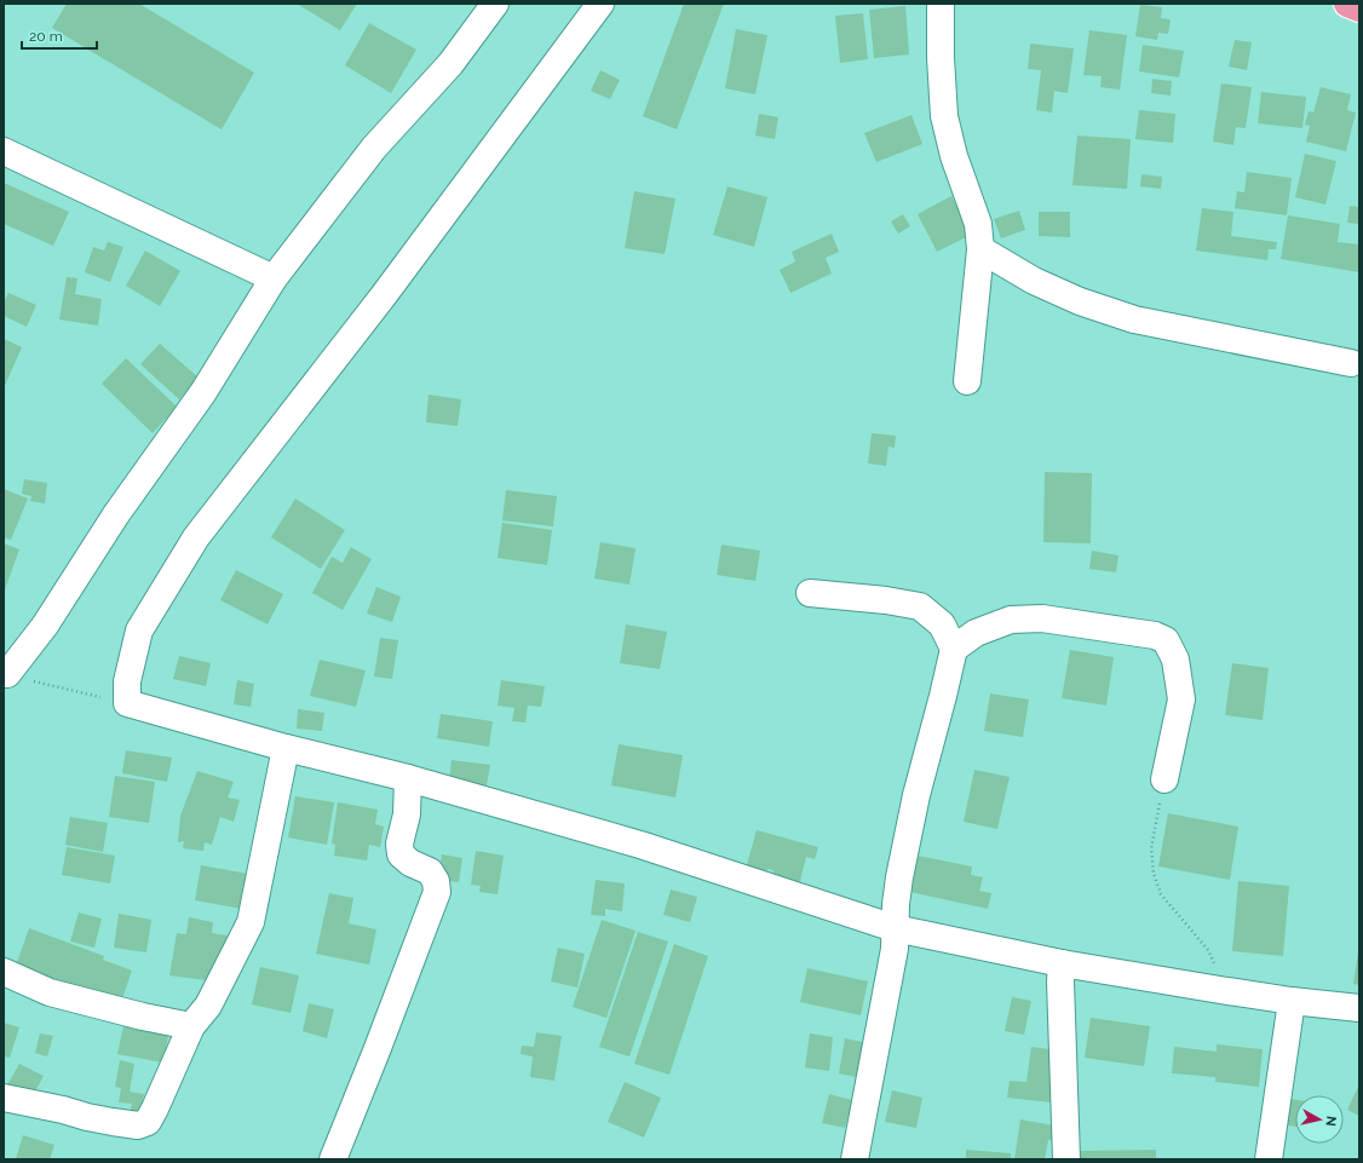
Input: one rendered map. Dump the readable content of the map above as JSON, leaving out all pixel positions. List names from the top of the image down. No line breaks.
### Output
{"scale_bar":"20 m","north":"right"}
